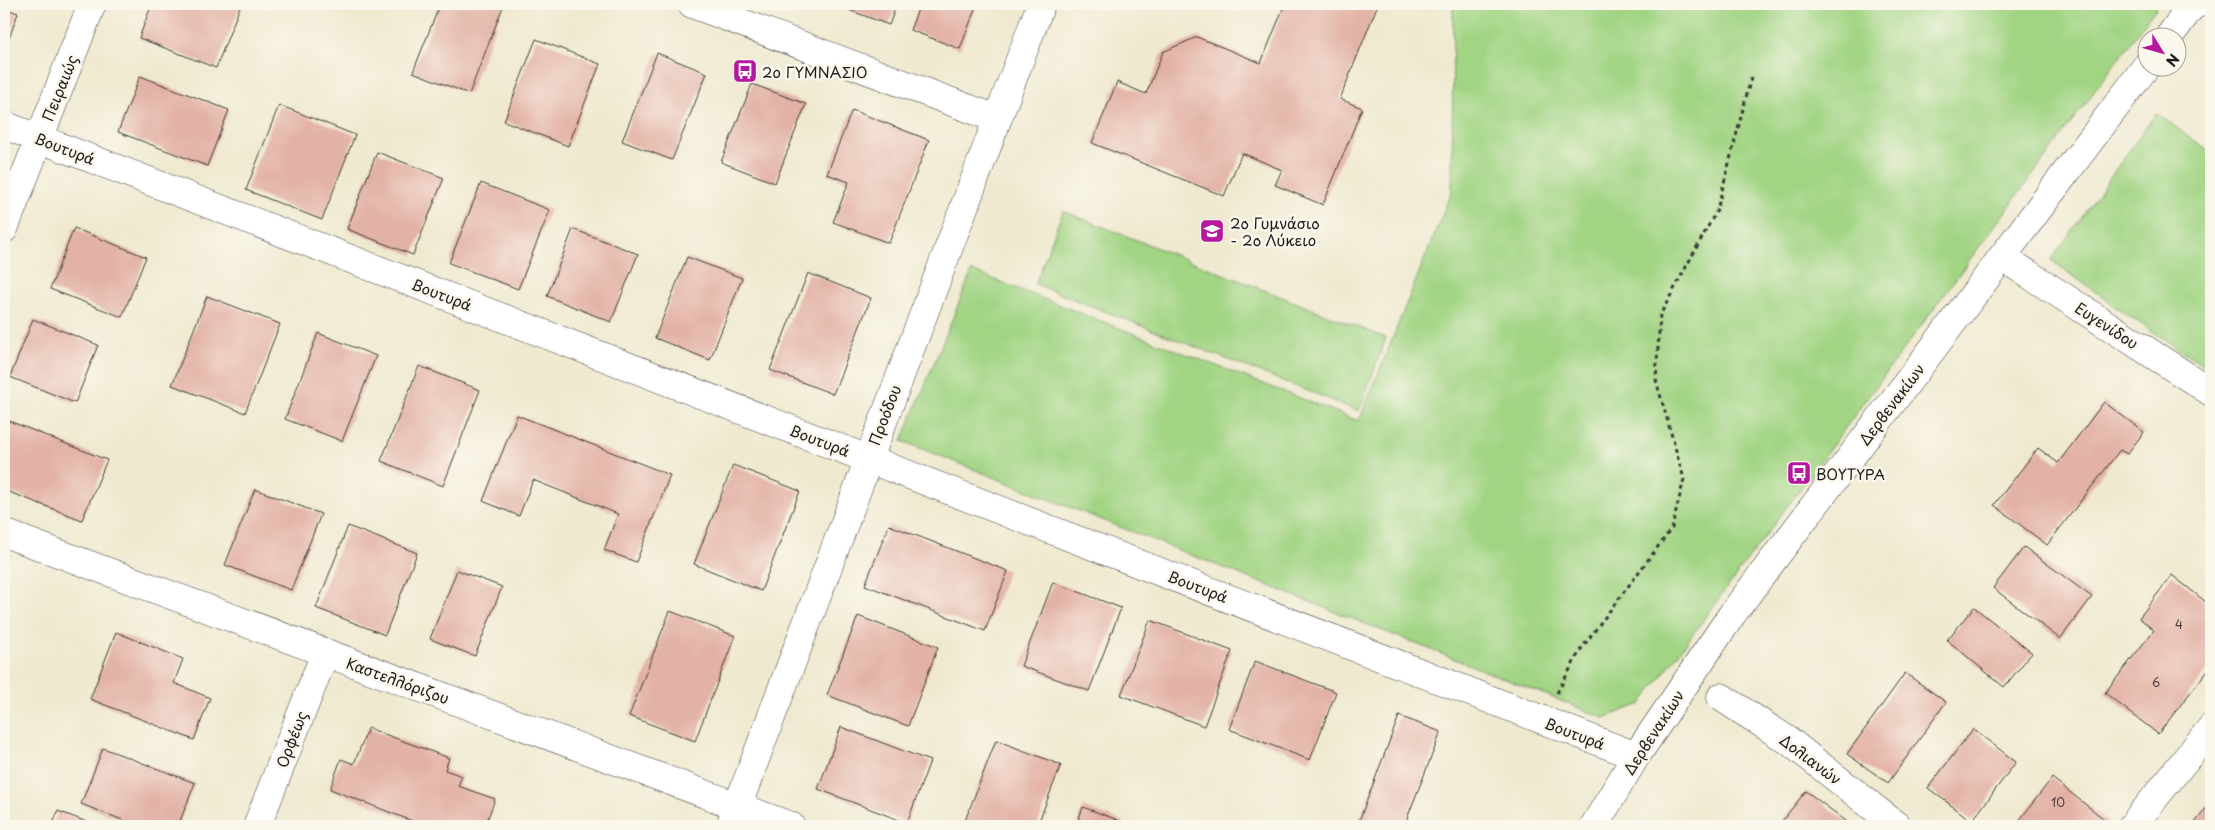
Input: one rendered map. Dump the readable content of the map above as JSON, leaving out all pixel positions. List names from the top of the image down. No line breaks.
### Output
{"streets":{"street":["Πειραιώς","Βουτυρά","Ευγενίδου","Δερβενακίων","Προόδου","Καστελλόριζου","Ορφέως","Δολιανών"]},"crossings":[["Πειραιώς","Βουτυρά"],["Βουτυρά","Δερβενακίων"],["Βουτυρά","Προόδου"],["Ευγενίδου","Δερβενακίων"],["Προόδου","Καστελλόριζου"],["Καστελλόριζου","Ορφέως"]],"places":{"bus stop":["2ο ΓΥΜΝΑΣΙΟ","ΒΟΥΤΥΡΑ"],"school or university":["2ο Γυμνάσιο - 2ο Λύκειο"]},"house_numbers":["4","6","10"],"north":"bottom right"}
